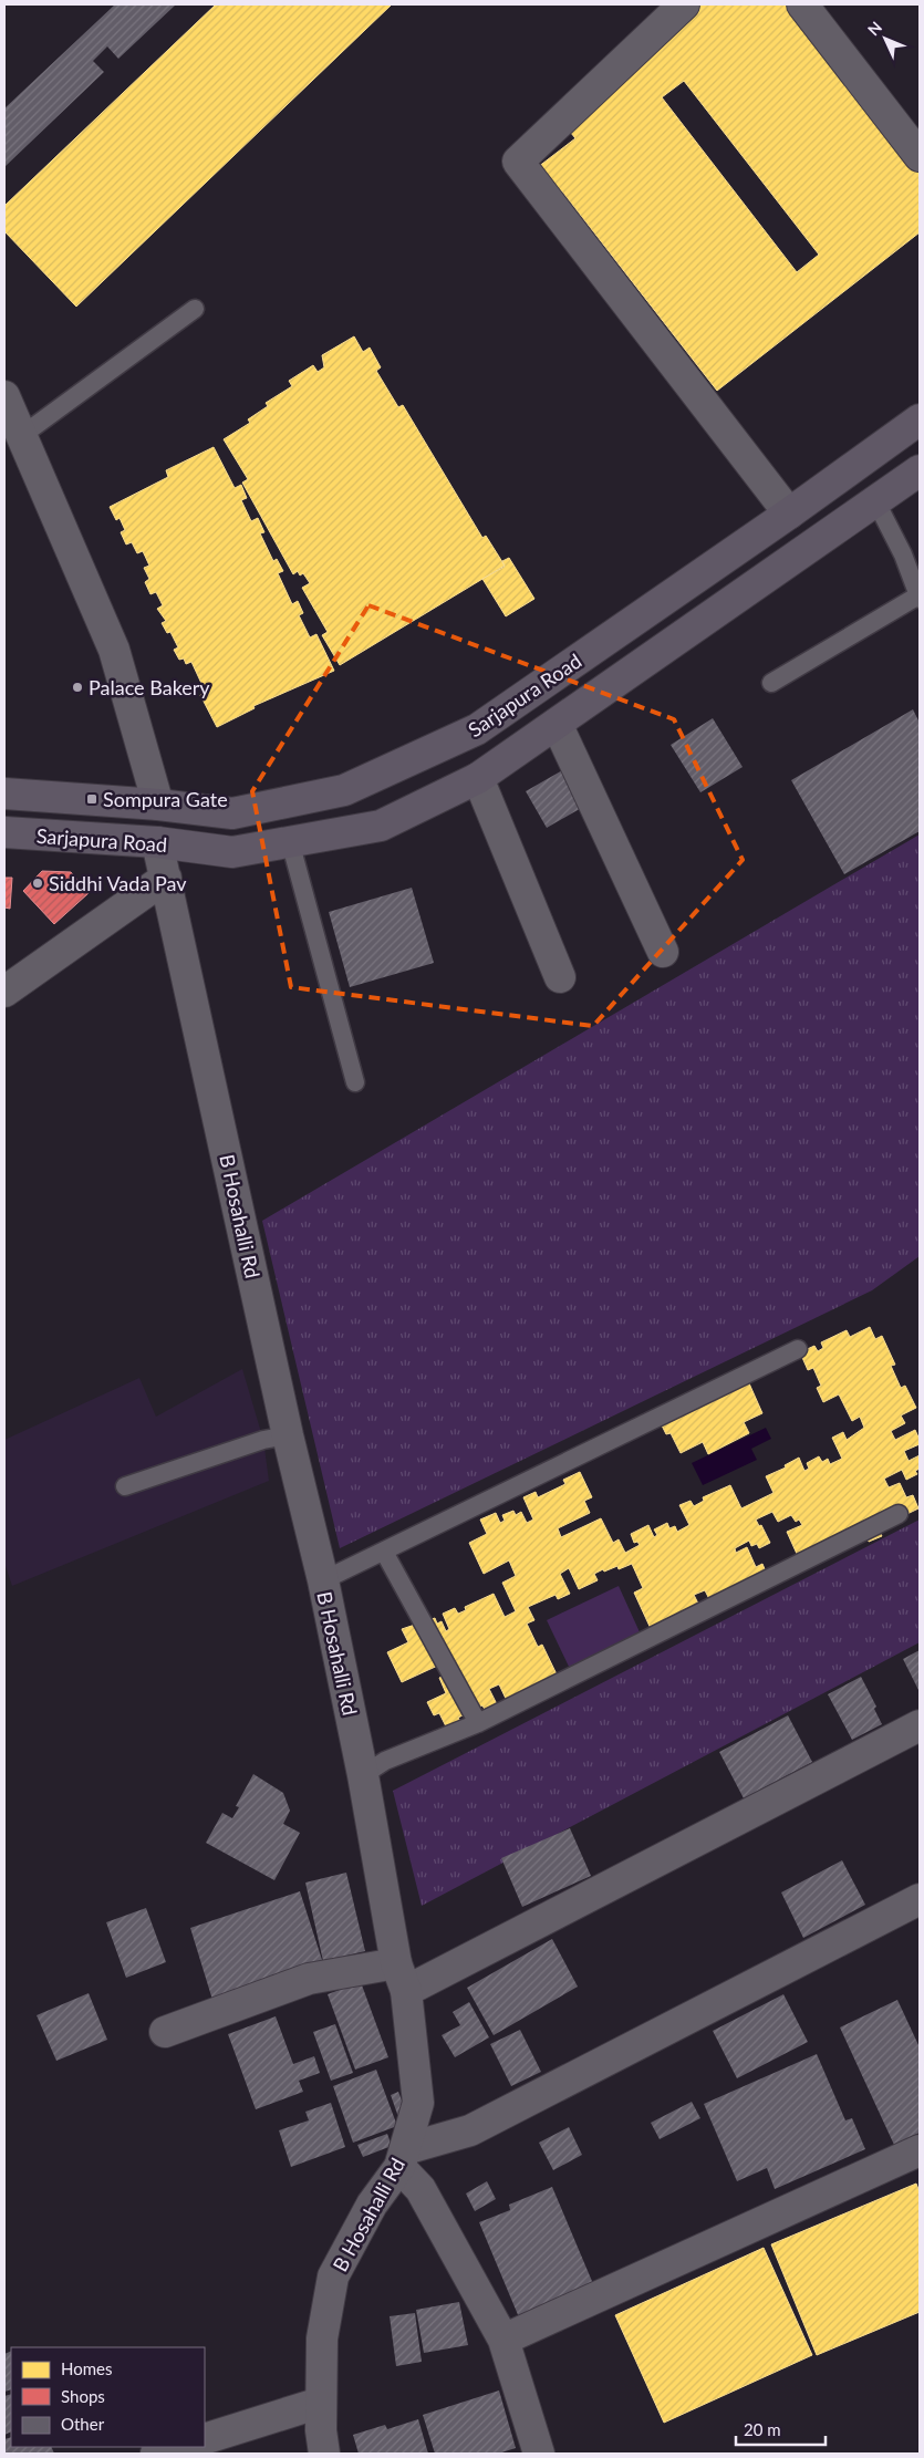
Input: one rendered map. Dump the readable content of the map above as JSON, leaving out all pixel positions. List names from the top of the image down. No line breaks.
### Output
{"streets":{"main road":["Sarjapura Road"],"street":["B Hosahalli Rd"]},"crossings":[["Sarjapura Road","B Hosahalli Rd"]],"places":{"other":["Palace Bakery","Siddhi Vada Pav"],"transit":["Sompura Gate"]},"legend":["Homes","Shops","Other"],"scale_bar":"20 m","north":"top left"}
